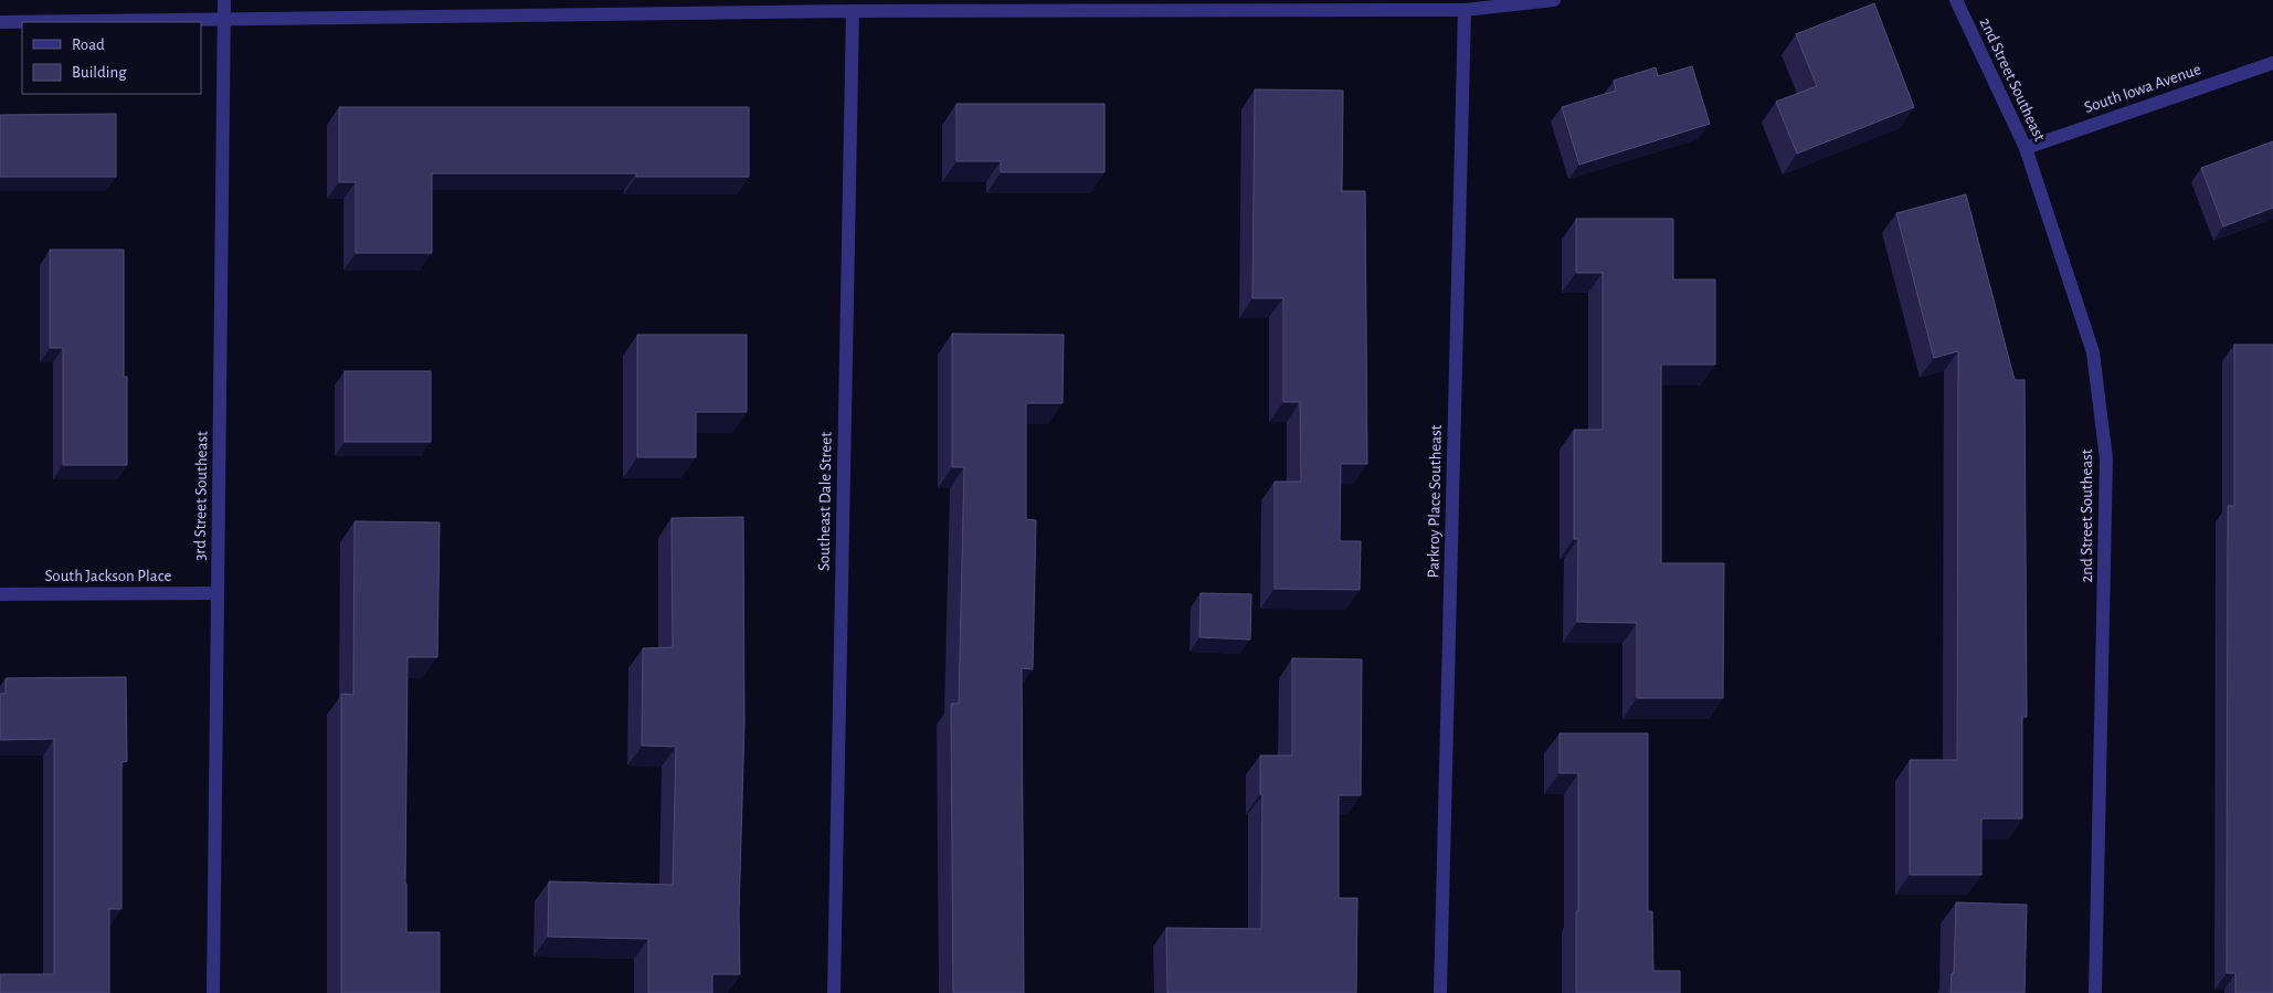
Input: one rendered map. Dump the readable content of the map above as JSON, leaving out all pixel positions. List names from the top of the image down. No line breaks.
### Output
{"streets":{"street":["2nd Street Southeast","South Iowa Avenue","3rd Street Southeast","Southeast Dale Street","Parkroy Place Southeast","South Jackson Place"]},"crossings":[["2nd Street Southeast","South Iowa Avenue"],["3rd Street Southeast","South Jackson Place"]],"legend":["Road","Building"]}
